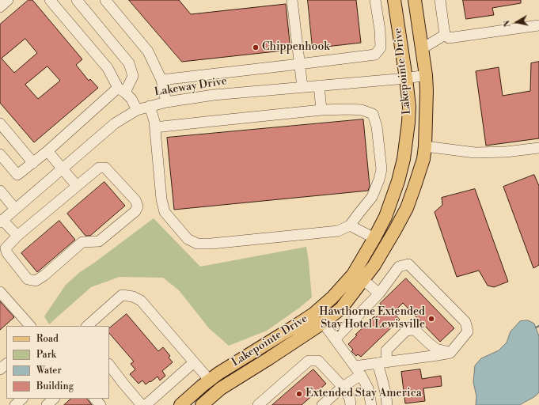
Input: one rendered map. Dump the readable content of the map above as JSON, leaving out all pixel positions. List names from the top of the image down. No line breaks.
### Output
{"streets":{"main road":["Lakepointe Drive"],"street":["Lakeway Drive"]},"crossings":[["Lakepointe Drive","Lakeway Drive"]],"places":["Chippenhook","Hawthorne Extended Stay Hotel Lewisville","Extended Stay America"],"legend":["Road","Park","Water","Building"],"north":"left"}
